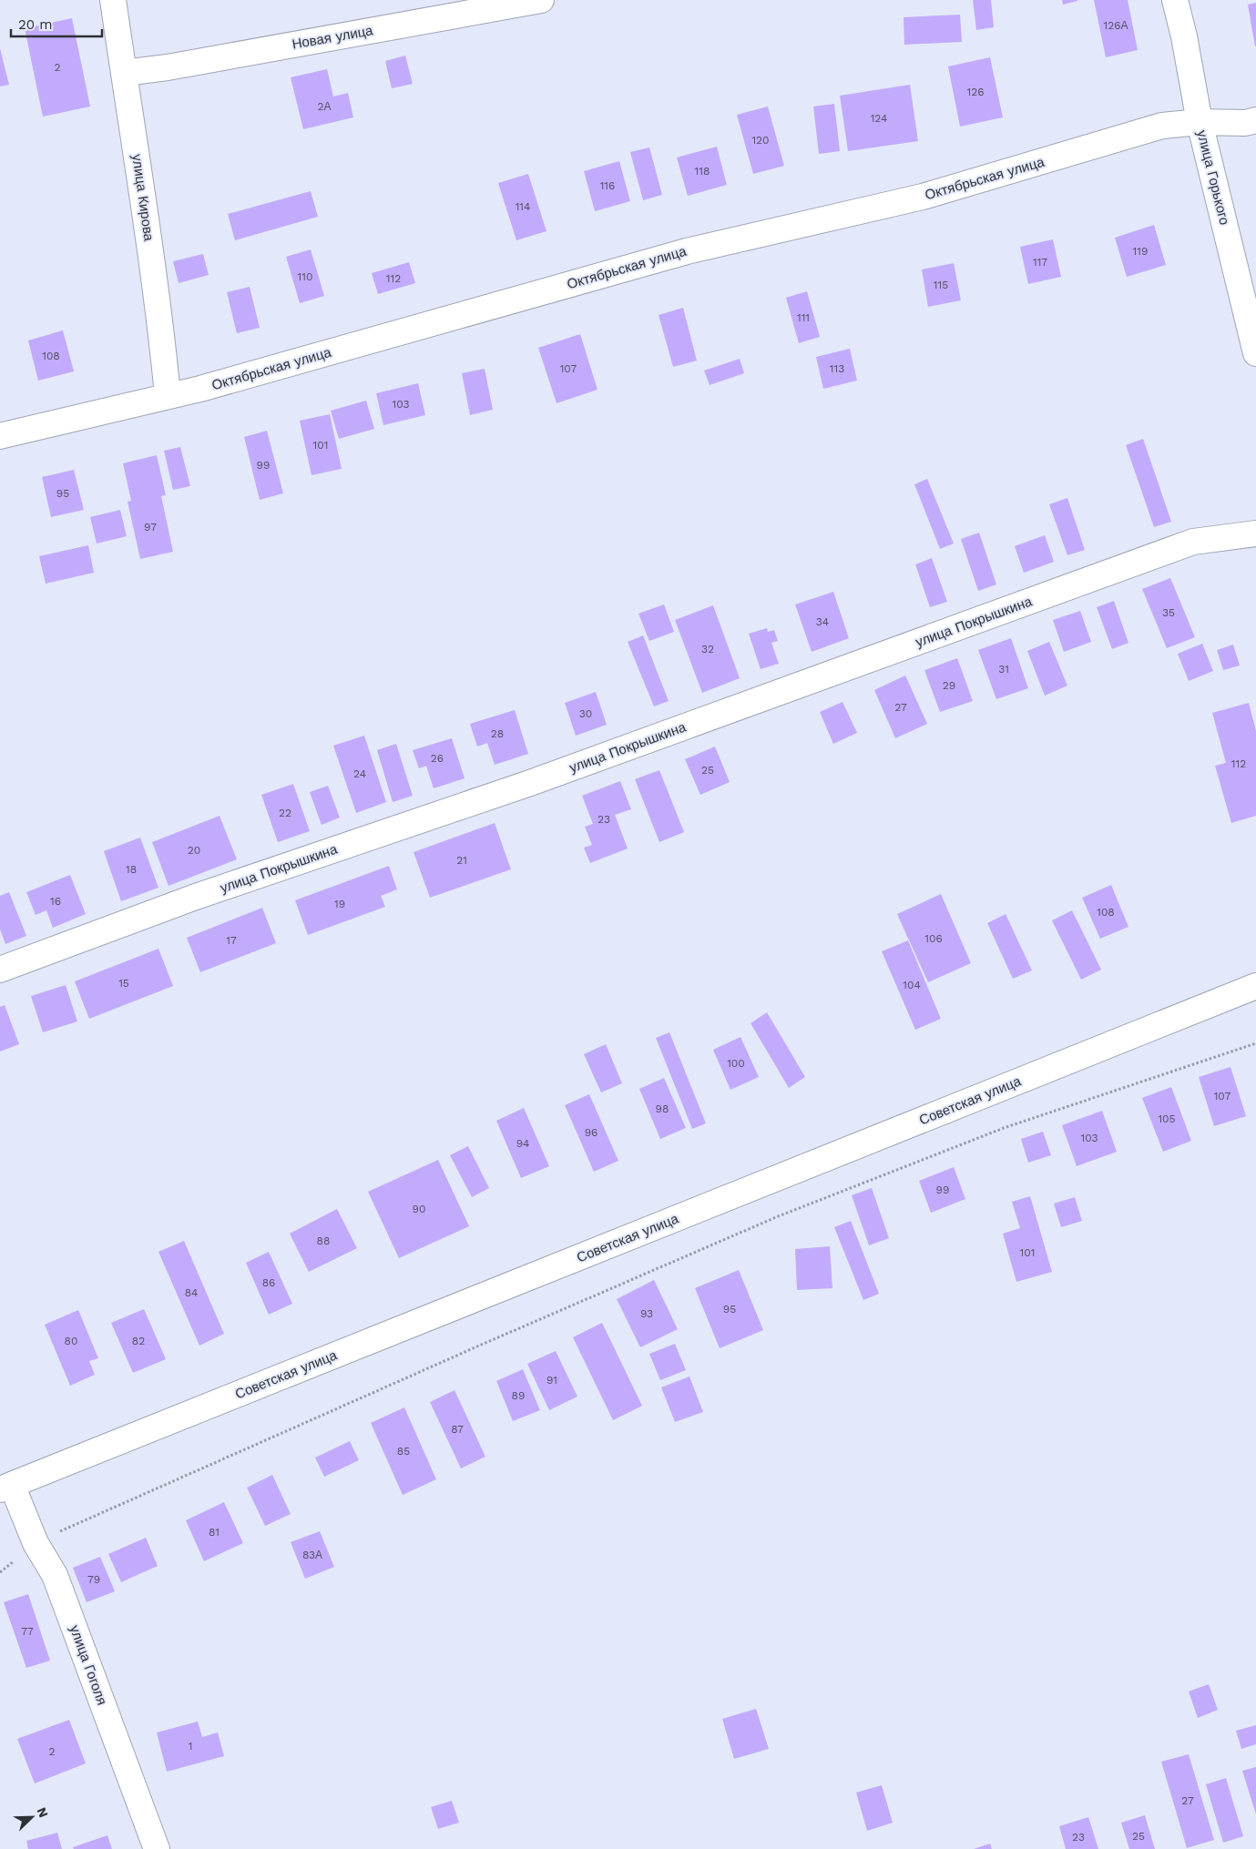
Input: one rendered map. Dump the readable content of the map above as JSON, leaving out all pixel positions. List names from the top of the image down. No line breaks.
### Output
{"streets":{"street":["Новая улица","улица Горького","Октябрьская улица","улица Кирова","улица Покрышкина","Советская улица","улица Гоголя"]},"crossings":[["Новая улица","улица Кирова"],["улица Горького","Октябрьская улица"],["Октябрьская улица","улица Кирова"],["Советская улица","улица Гоголя"]],"house_numbers":["126А","2","126","2А","124","120","118","116","114","119","117","110","112","115","111","108","107","113","103","101","99","95","97","35","34","32","31","29","27","30","28","26","112","25","24","22","23","20","21","18","16","19","108","106","17","15","104","100","107","98","105","96","103","94","99","90","88","101","86","84","95","93","80","82","91","89","87","85","81","83А","79","77","1","2","27","25","23"],"scale_bar":"20 m","north":"top right"}
